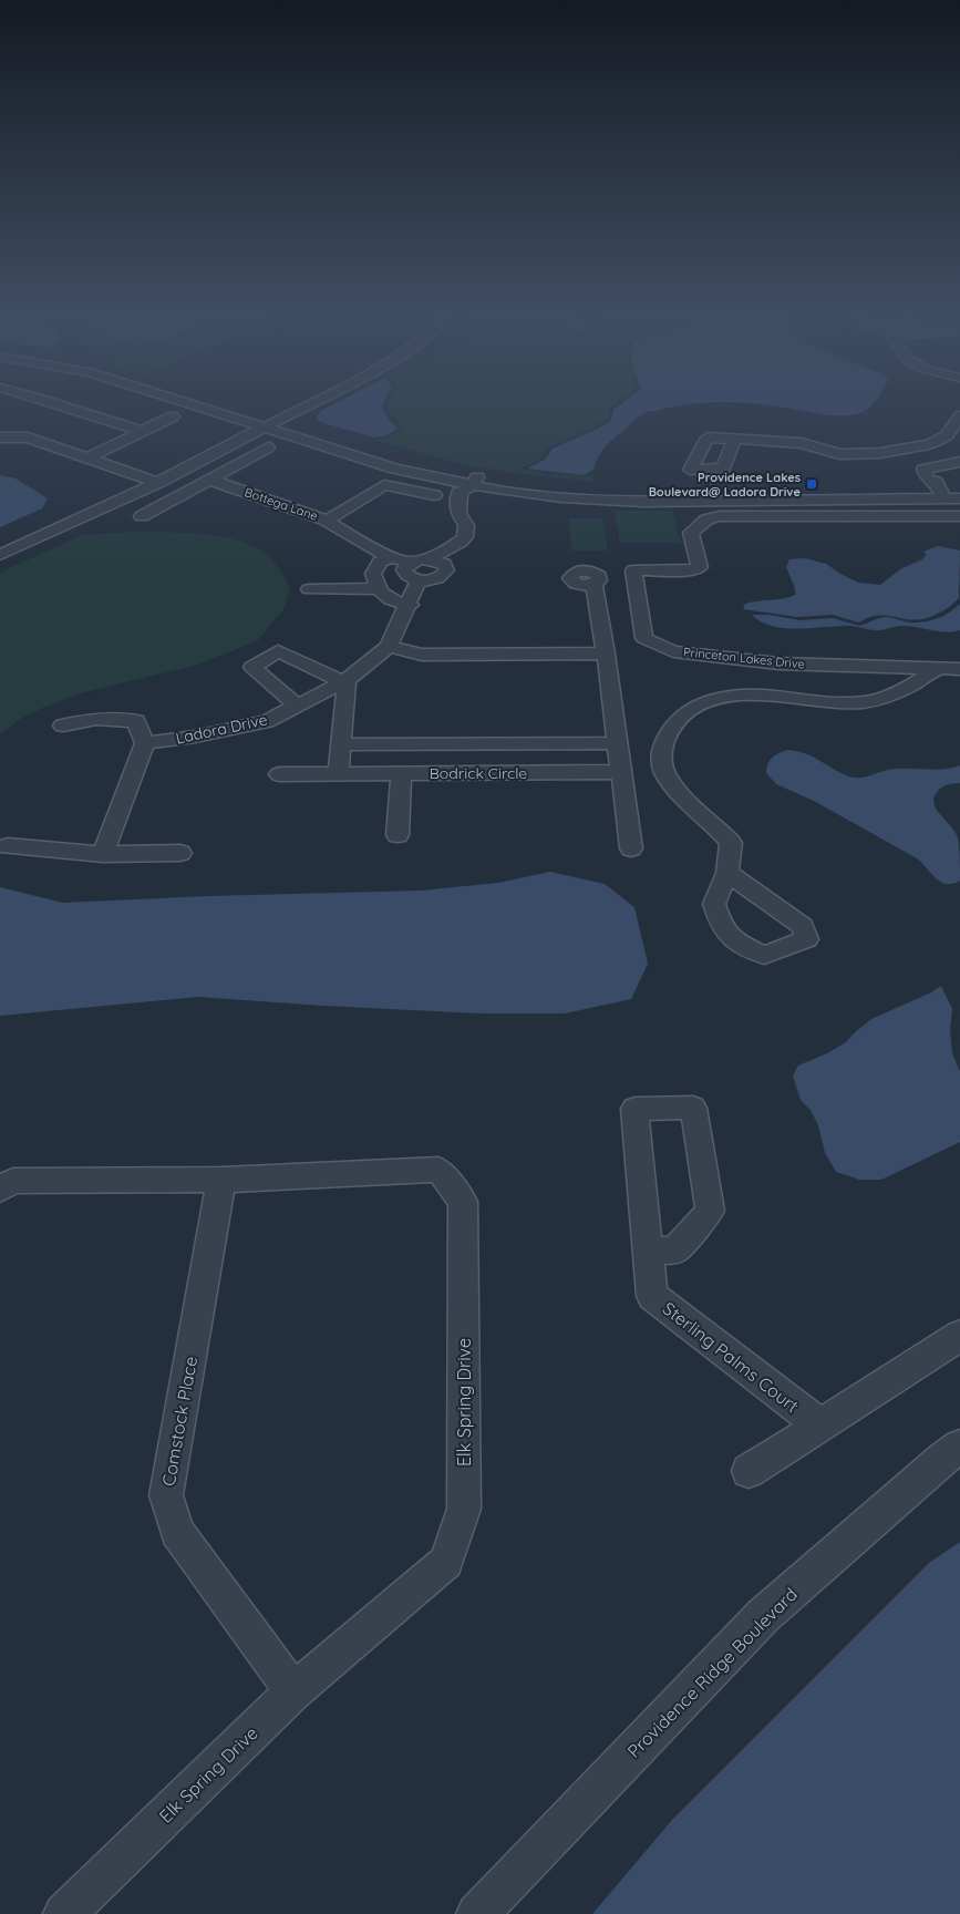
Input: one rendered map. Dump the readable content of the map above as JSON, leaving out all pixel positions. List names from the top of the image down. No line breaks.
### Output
{"streets":{"street":["Bottega Lane","Princeton Lakes Drive","Ladora Drive","Bodrick Circle","Sterling Palms Court","Elk Spring Drive","Comstock Place","Providence Ridge Boulevard"]},"crossings":[["Elk Spring Drive","Comstock Place"]],"places":{"transit":["Providence Lakes Boulevard@ Ladora Drive"]}}
